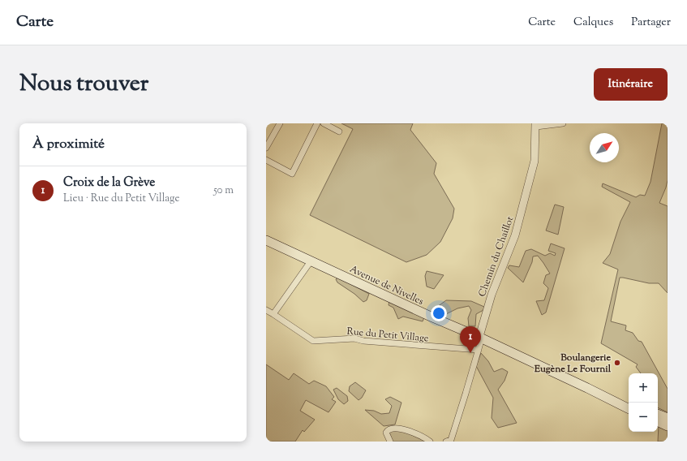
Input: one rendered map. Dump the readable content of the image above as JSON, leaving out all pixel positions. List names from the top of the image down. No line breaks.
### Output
{"streets":{"main road":["Avenue de Nivelles"],"street":["Chemin du Chaillot","Rue du Petit Village"]},"crossings":[["Chemin du Chaillot","Avenue de Nivelles"]],"places":["Boulangerie Eugène Le Fournil"],"north":"top right","page":{"header":"Carte","nav":["Carte","Calques","Partager"],"title":"Nous trouver","buttons":"Itinéraire","heading":"À proximité","list":[{"mark":"1","name":"Croix de la Grève","note":"Lieu · Rue du Petit Village","value":"50 m"}],"pins":"1","map_buttons":["+","−"]}}
